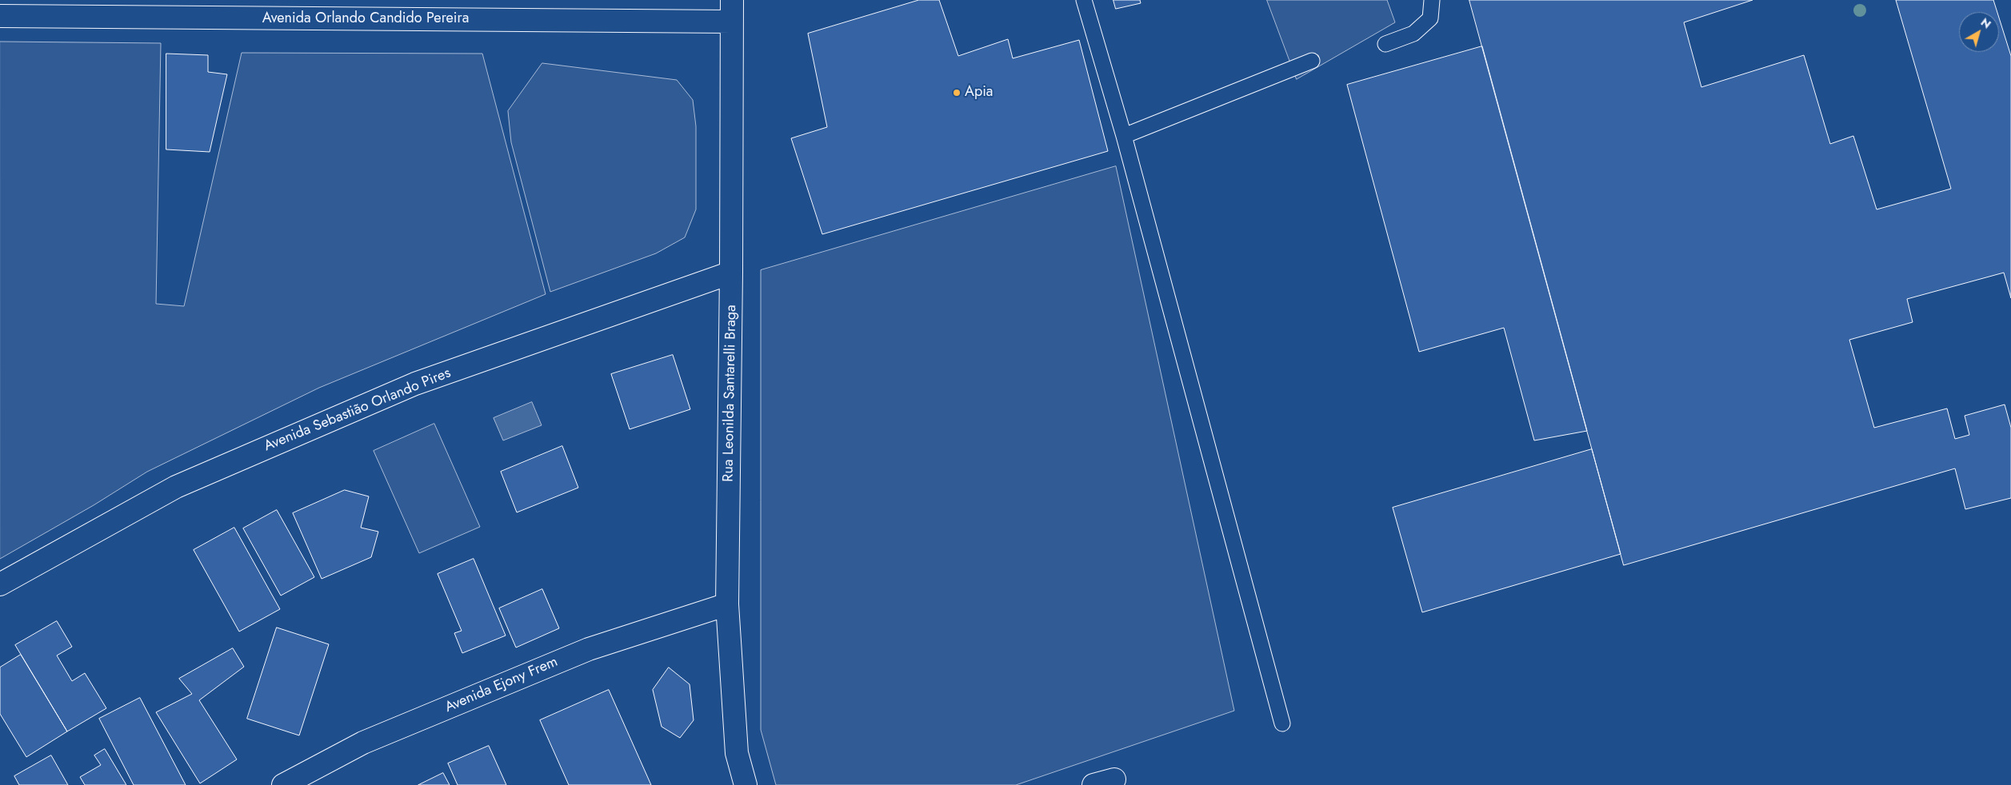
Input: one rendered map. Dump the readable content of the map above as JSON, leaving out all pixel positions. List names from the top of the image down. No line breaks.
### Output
{"streets":{"street":["Avenida Orlando Candido Pereira","Rua Leonilda Santarelli Braga","Avenida Sebastião Orlando Pires","Avenida Ejony Frem"]},"crossings":[["Avenida Orlando Candido Pereira","Rua Leonilda Santarelli Braga"],["Rua Leonilda Santarelli Braga","Avenida Sebastião Orlando Pires"],["Rua Leonilda Santarelli Braga","Avenida Ejony Frem"]],"places":["Apia"],"north":"top right"}
